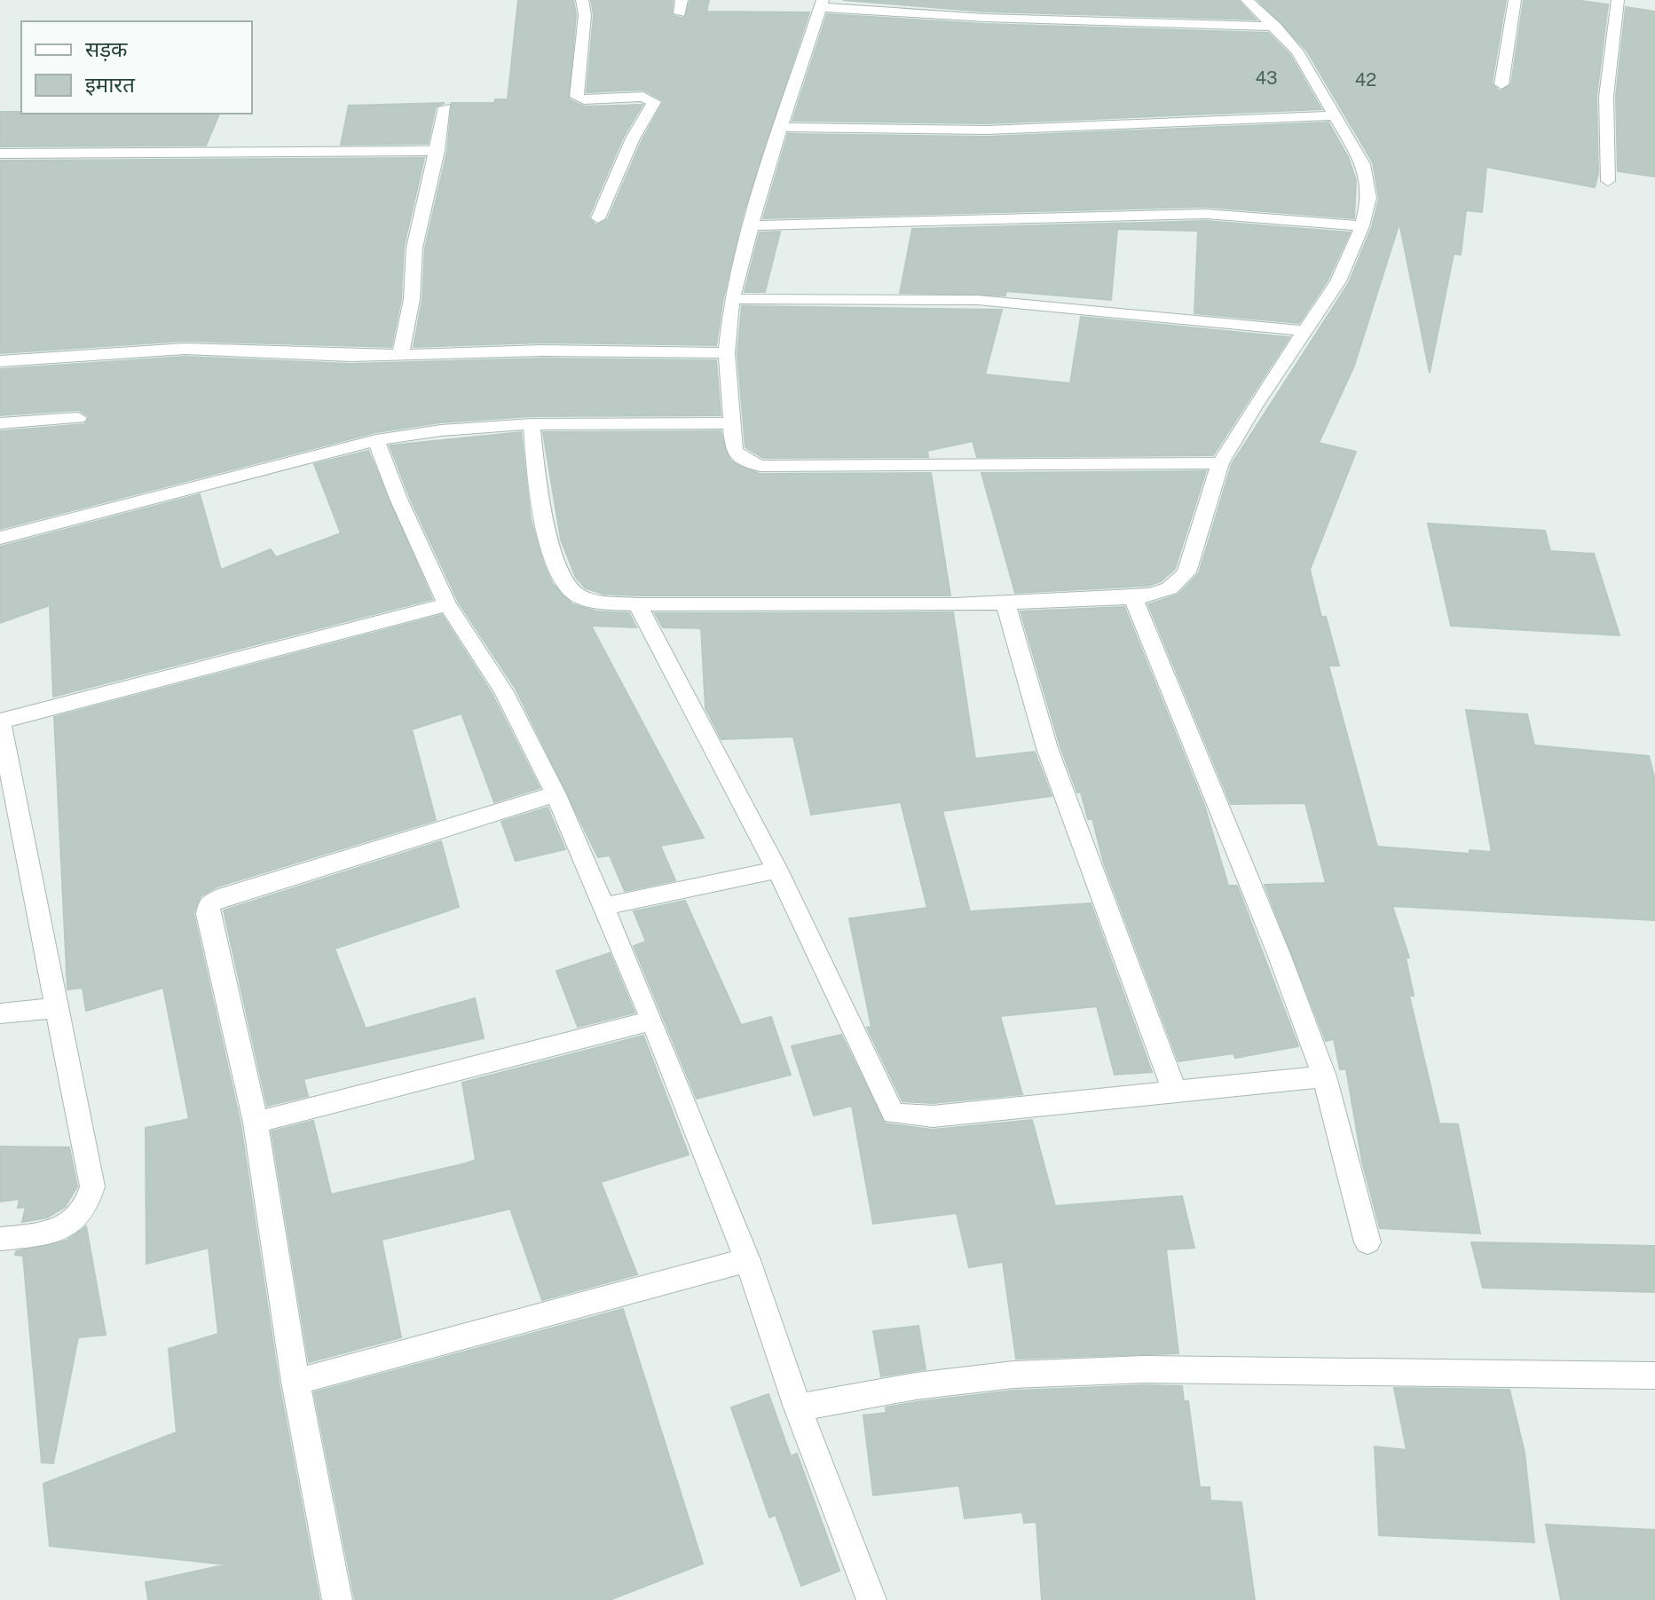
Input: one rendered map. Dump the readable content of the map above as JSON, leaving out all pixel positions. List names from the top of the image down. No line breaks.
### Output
{"house_numbers":["43","42"],"legend":["सड़क","इमारत"]}
